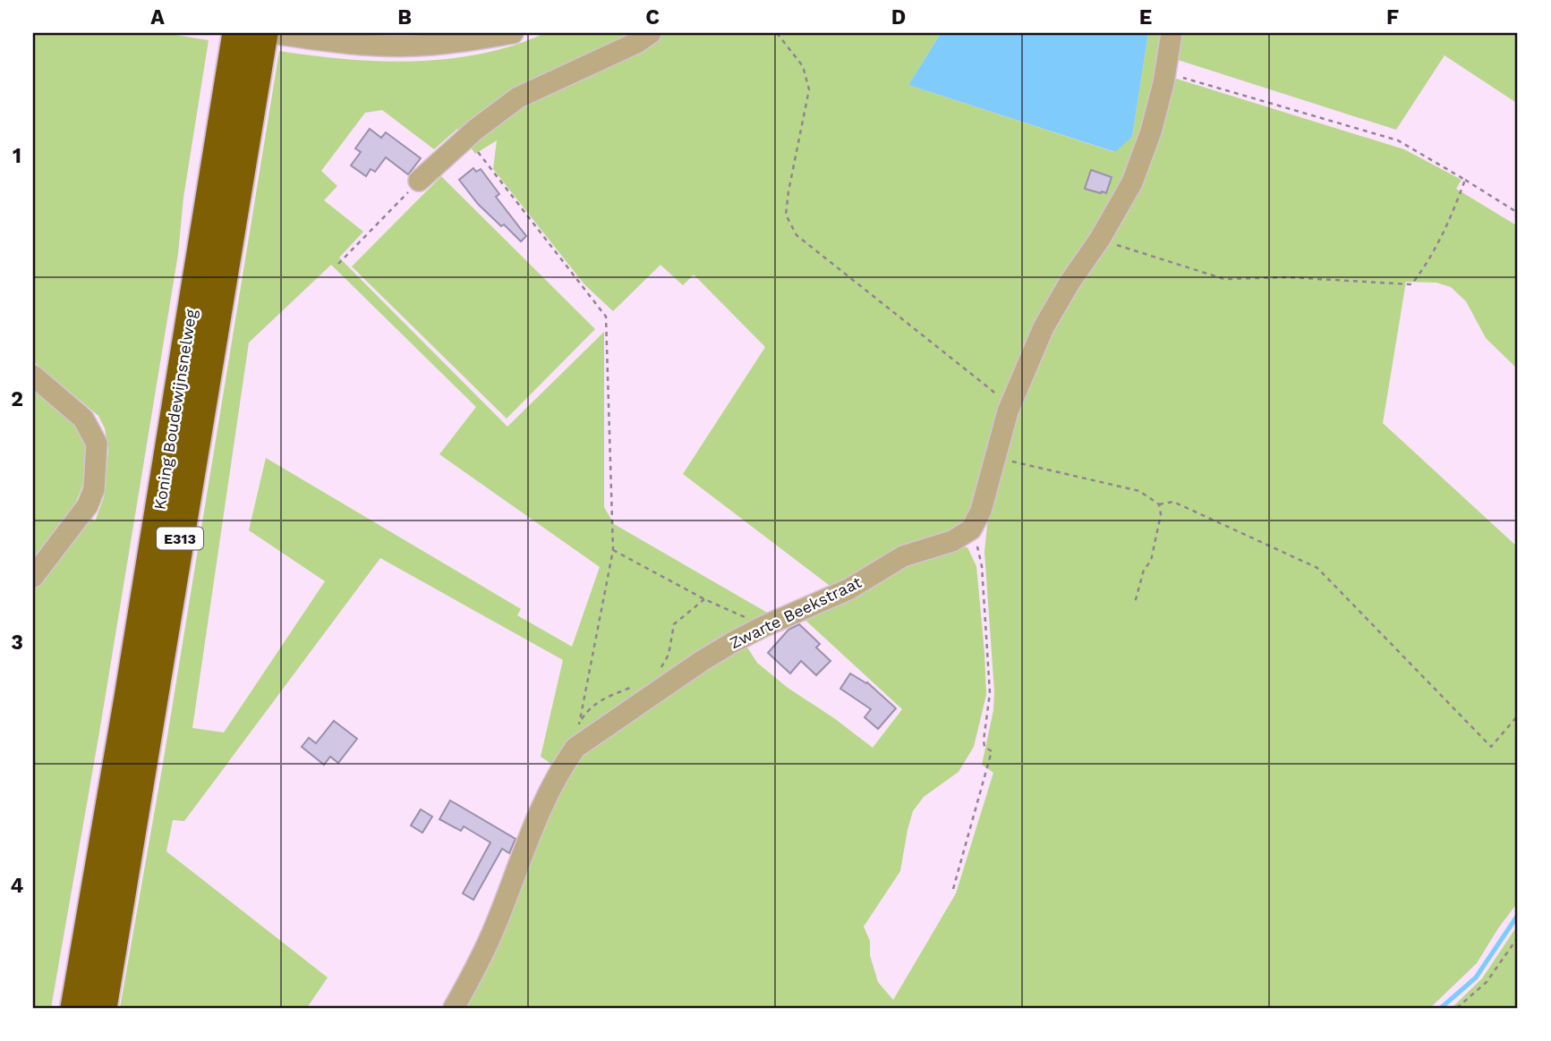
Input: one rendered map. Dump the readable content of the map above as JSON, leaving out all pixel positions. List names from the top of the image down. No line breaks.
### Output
{"streets":{"highway":["Koning Boudewijnsnelweg","E313"],"street":["Zwarte Beekstraat"]},"grid":{"columns":["A","B","C","D","E","F"],"rows":["1","2","3","4"]}}
